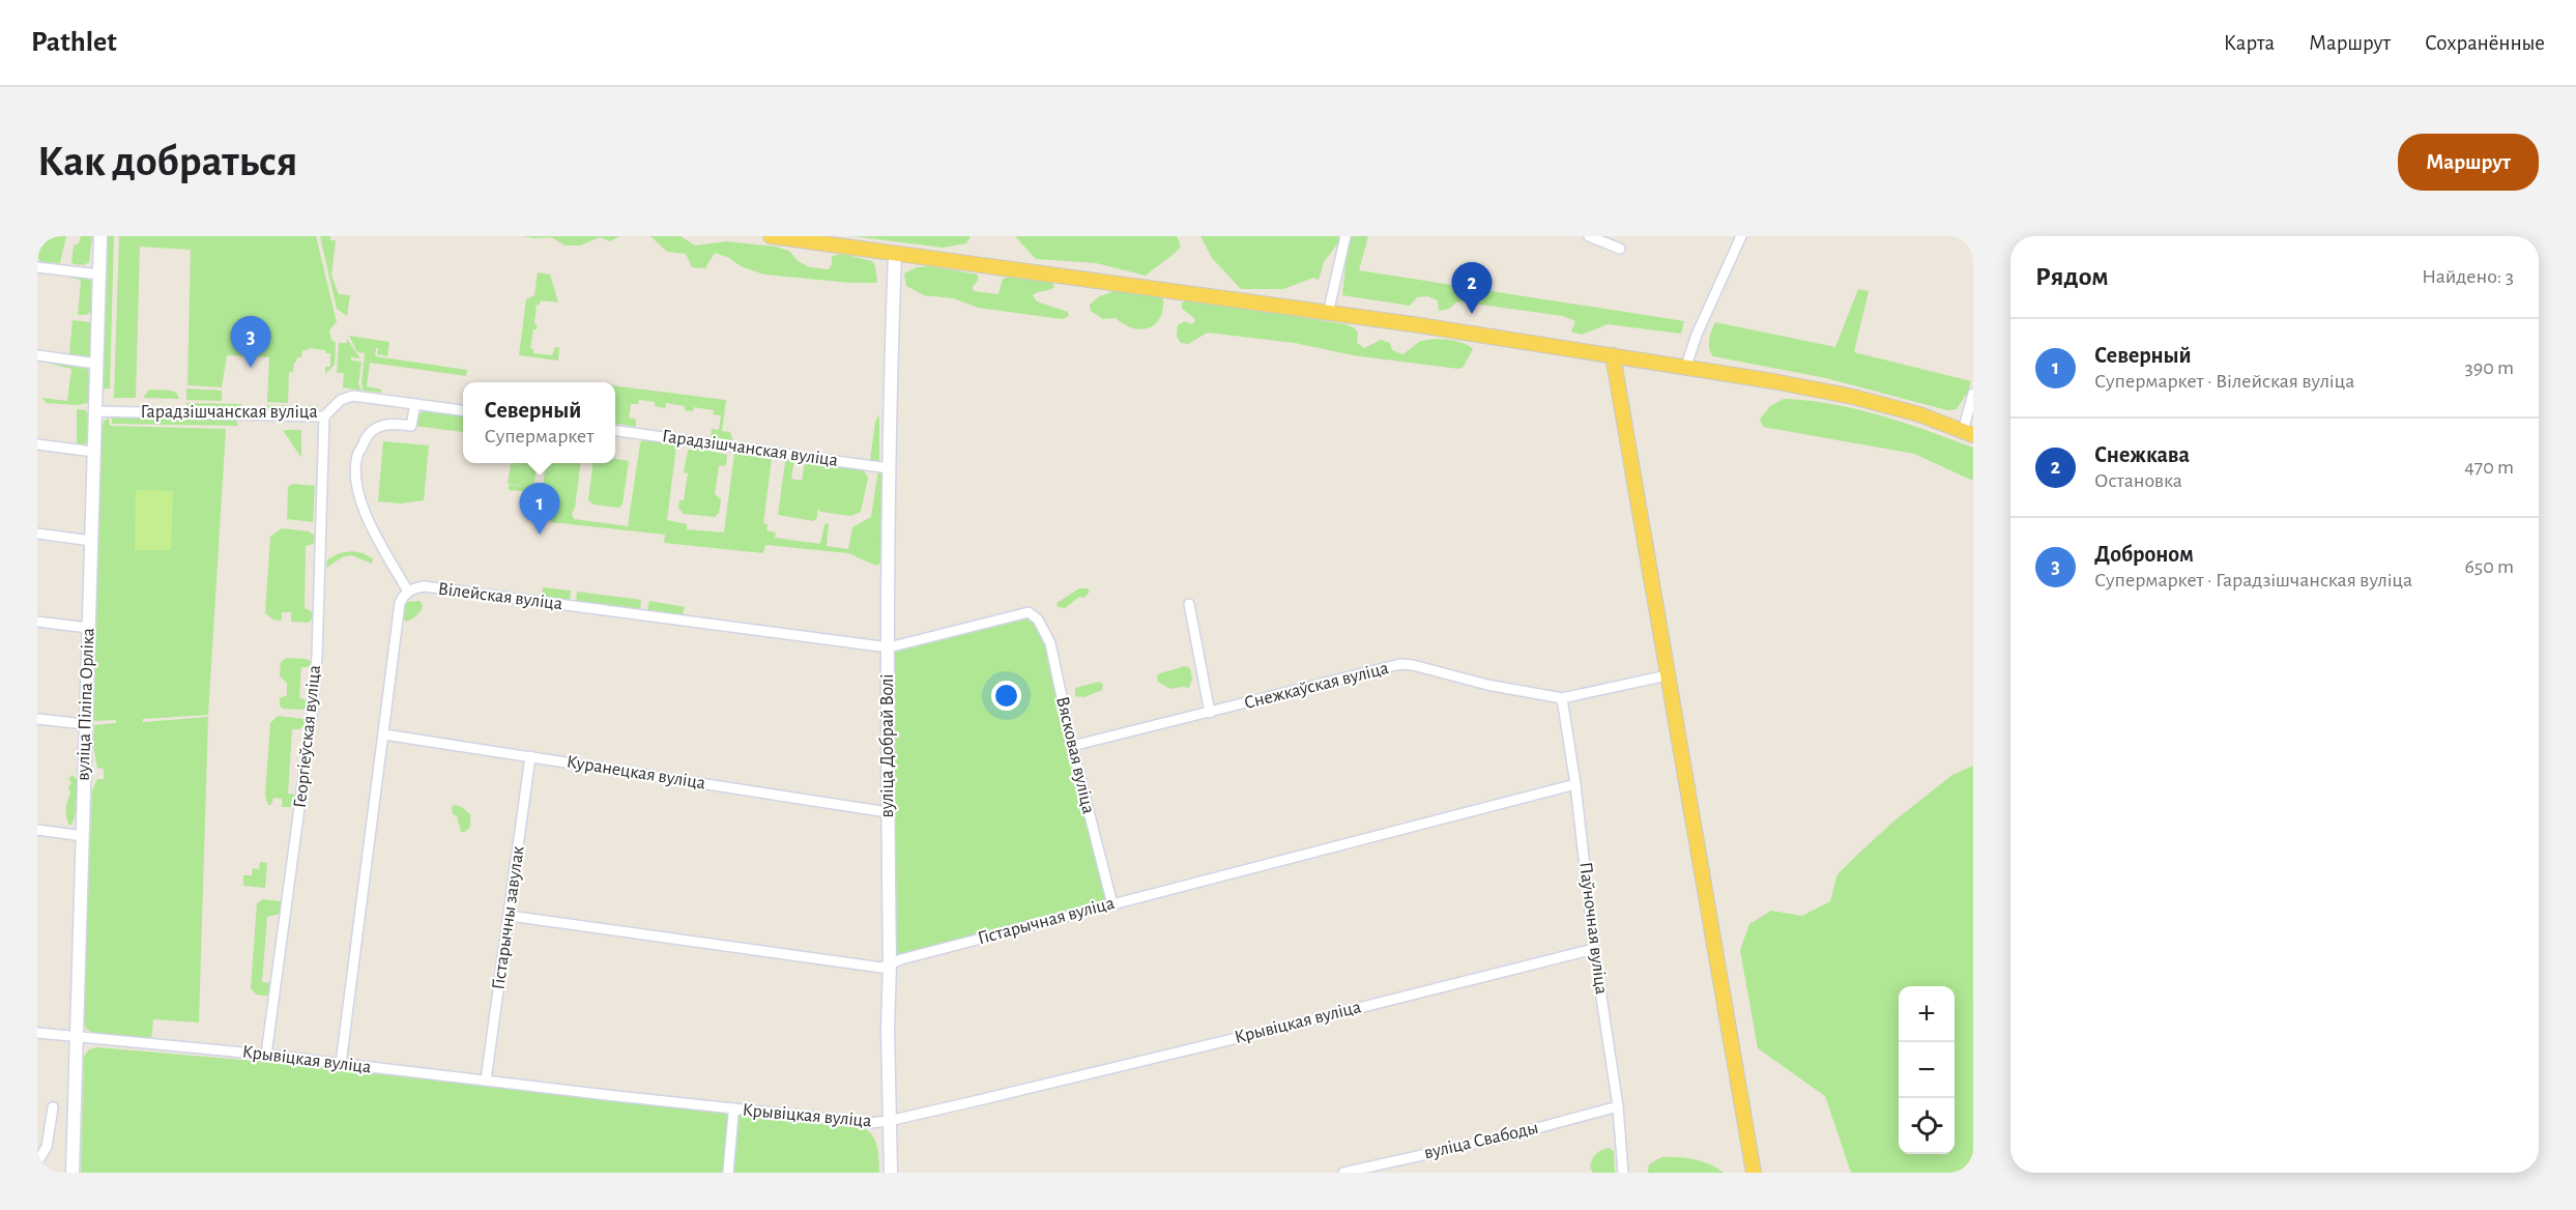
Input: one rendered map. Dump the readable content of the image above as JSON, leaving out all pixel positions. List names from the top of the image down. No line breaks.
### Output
{"streets":{"street":["Гарадзішчанская вуліца","Вілейская вуліца","Снежкаўская вуліца","вуліца Піліпа Орліка","Георгіеўская вуліца","вуліца Добрай Волі","Вясковая вуліца","Куранецкая вуліца","Гістарычны завулак","Гістарычная вуліца","Паўночная вуліца","Крывіцкая вуліца","вуліца Свабоды"]},"crossings":[["Гарадзішчанская вуліца","вуліца Піліпа Орліка"],["Гарадзішчанская вуліца","Георгіеўская вуліца"],["Гарадзішчанская вуліца","вуліца Добрай Волі"],["Вілейская вуліца","вуліца Добрай Волі"],["Вілейская вуліца","Вясковая вуліца"],["Снежкаўская вуліца","Вясковая вуліца"],["Снежкаўская вуліца","Паўночная вуліца"],["вуліца Піліпа Орліка","Крывіцкая вуліца"],["Георгіеўская вуліца","Крывіцкая вуліца"],["вуліца Добрай Волі","Куранецкая вуліца"],["вуліца Добрай Волі","Гістарычная вуліца"],["вуліца Добрай Волі","Крывіцкая вуліца"],["Вясковая вуліца","Гістарычная вуліца"],["Куранецкая вуліца","Гістарычны завулак"],["Гістарычны завулак","Гістарычная вуліца"],["Гістарычны завулак","Крывіцкая вуліца"],["Гістарычная вуліца","Паўночная вуліца"],["Паўночная вуліца","Крывіцкая вуліца"],["Паўночная вуліца","вуліца Свабоды"]],"page":{"header":"Pathlet","nav":["Карта","Маршрут","Сохранённые"],"buttons":"Маршрут","title":"Как добраться","heading":["Рядом","Найдено: 3"],"pins":["2","3","1"],"list":[{"mark":"1","name":"Северный","note":"Супермаркет · Вілейская вуліца","value":"390 m"},{"mark":"2","name":"Снежкава","note":"Остановка","value":"470 m"},{"mark":"3","name":"Доброном","note":"Супермаркет · Гарадзішчанская вуліца","value":"650 m"}],"popup":["Северный","Супермаркет"],"map_buttons":["+","−"]}}
